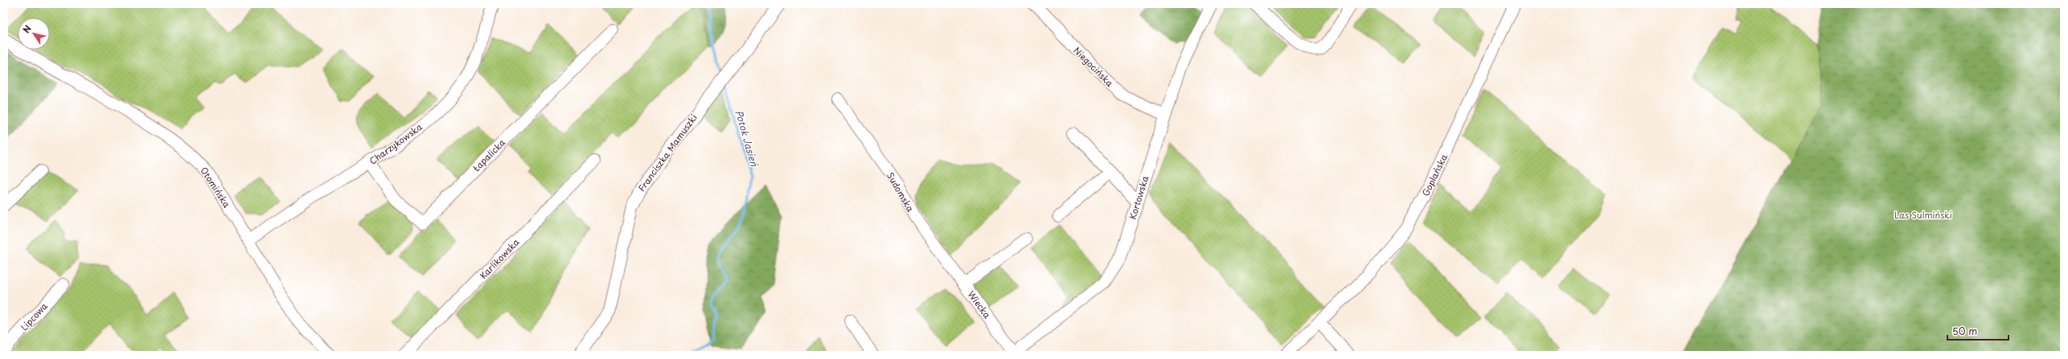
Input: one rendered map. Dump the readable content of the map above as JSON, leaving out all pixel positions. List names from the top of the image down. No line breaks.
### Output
{"streets":{"street":["Niegocińska","Charzykowska","Franciszka Mamuszki","Łapalicka","Goplańska","Otomińska","Sudomska","Kortowska","Karlikowska","Wiecka","Lipcowa"]},"crossings":[["Niegocińska","Kortowska"],["Charzykowska","Łapalicka"],["Charzykowska","Otomińska"],["Sudomska","Wiecka"],["Kortowska","Wiecka"]],"water":["Potok Jasień"],"parks":["Las Sulmiński"],"scale_bar":"50 m","north":"top left"}
